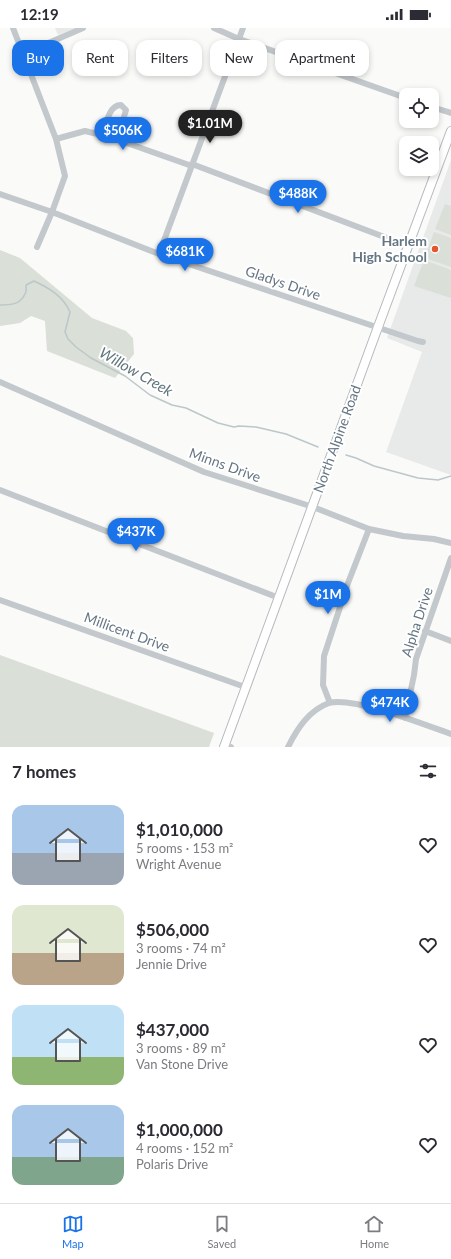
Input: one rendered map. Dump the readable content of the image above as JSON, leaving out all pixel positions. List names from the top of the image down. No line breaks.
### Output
{"streets":{"main road":["North Alpine Road"],"street":["Gladys Drive","Minns Drive","Alpha Drive","Millicent Drive"]},"crossings":[["Gladys Drive","North Alpine Road"],["North Alpine Road","Minns Drive"],["North Alpine Road","Millicent Drive"]],"water":["Willow Creek"],"places":["Harlem High School"],"page":{"status":"12:19","chip":["Buy","Rent","Filters","New","Apartment"],"price":["$1.01M","$506K","$488K","$681K","$437K","$1M","$474K"],"heading":"7 homes","list":[{"name":"$1,010,000","note":"5 rooms · 153 m² · Wright Avenue"},{"name":"$506,000","note":"3 rooms · 74 m² · Jennie Drive"},{"name":"$437,000","note":"3 rooms · 89 m² · Van Stone Drive"},{"name":"$1,000,000","note":"4 rooms · 152 m² · Polaris Drive"}],"tabs":["Map","Saved","Home"]}}
